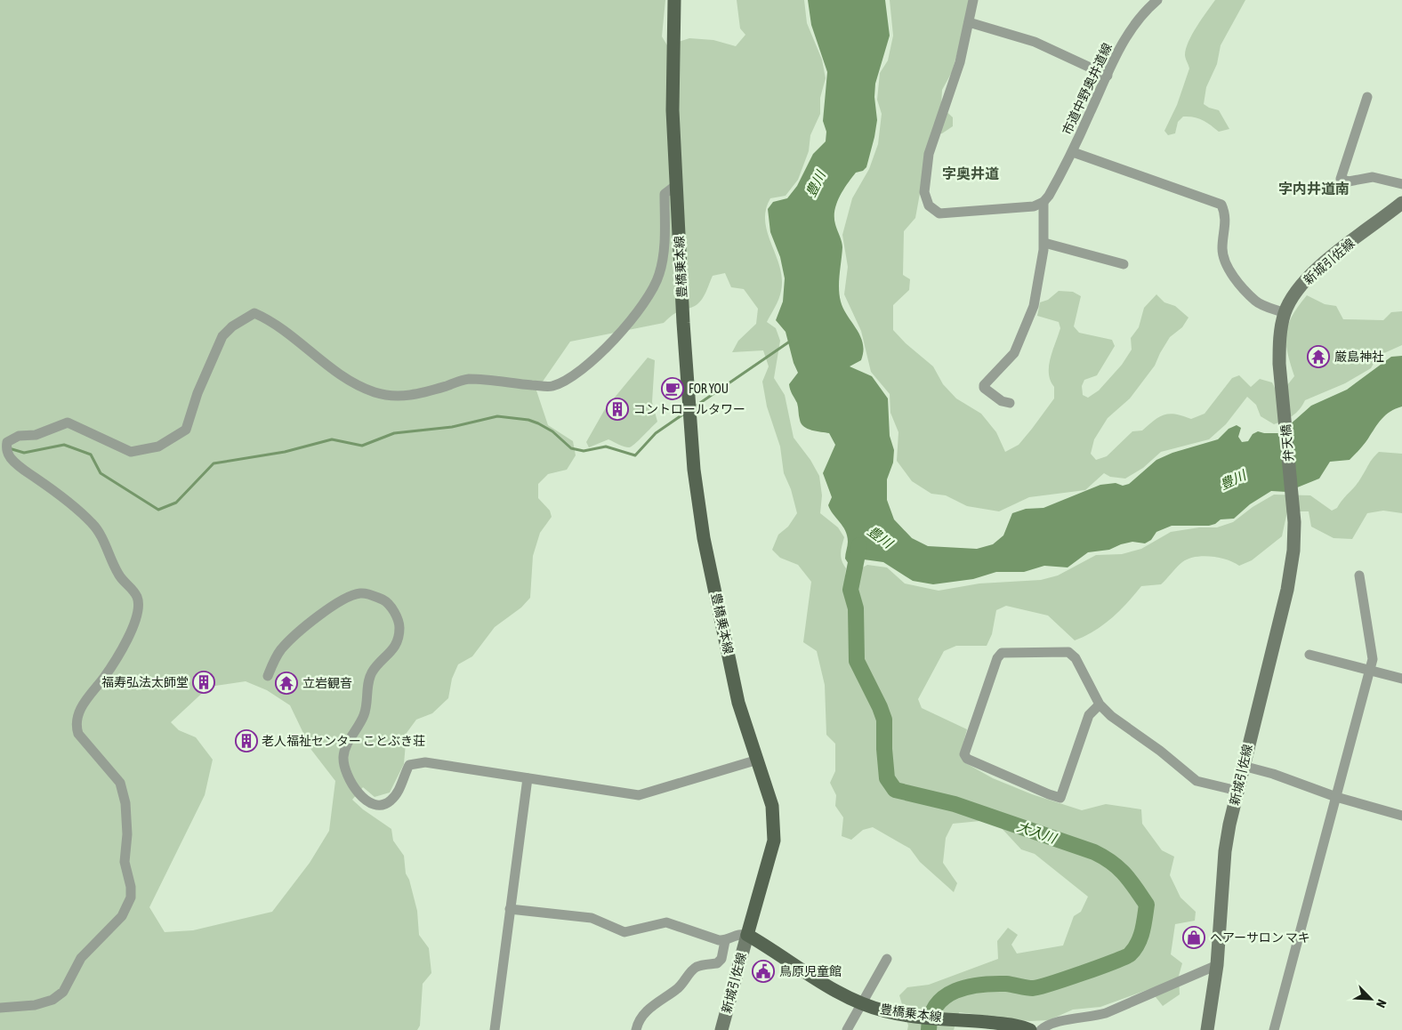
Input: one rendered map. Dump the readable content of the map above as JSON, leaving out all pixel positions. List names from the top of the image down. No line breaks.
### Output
{"streets":{"main road":["新城引佐線","豊橋乗本線","弁天橋"],"street":["市道中野奥井道線"]},"crossings":[["新城引佐線","豊橋乗本線"],["新城引佐線","弁天橋"]],"districts":["字奥井道","字内井道南"],"water":["豊川","大入川"],"places":{"temple":["厳島神社","立岩観音"],"cafe":["FOR YOU"],"building":["コントロールタワー","福寿弘法太師堂","老人福祉センター ことぶき荘"],"shop":["ヘアーサロン マキ"],"public building":["鳥原児童館"]},"north":"bottom right"}
